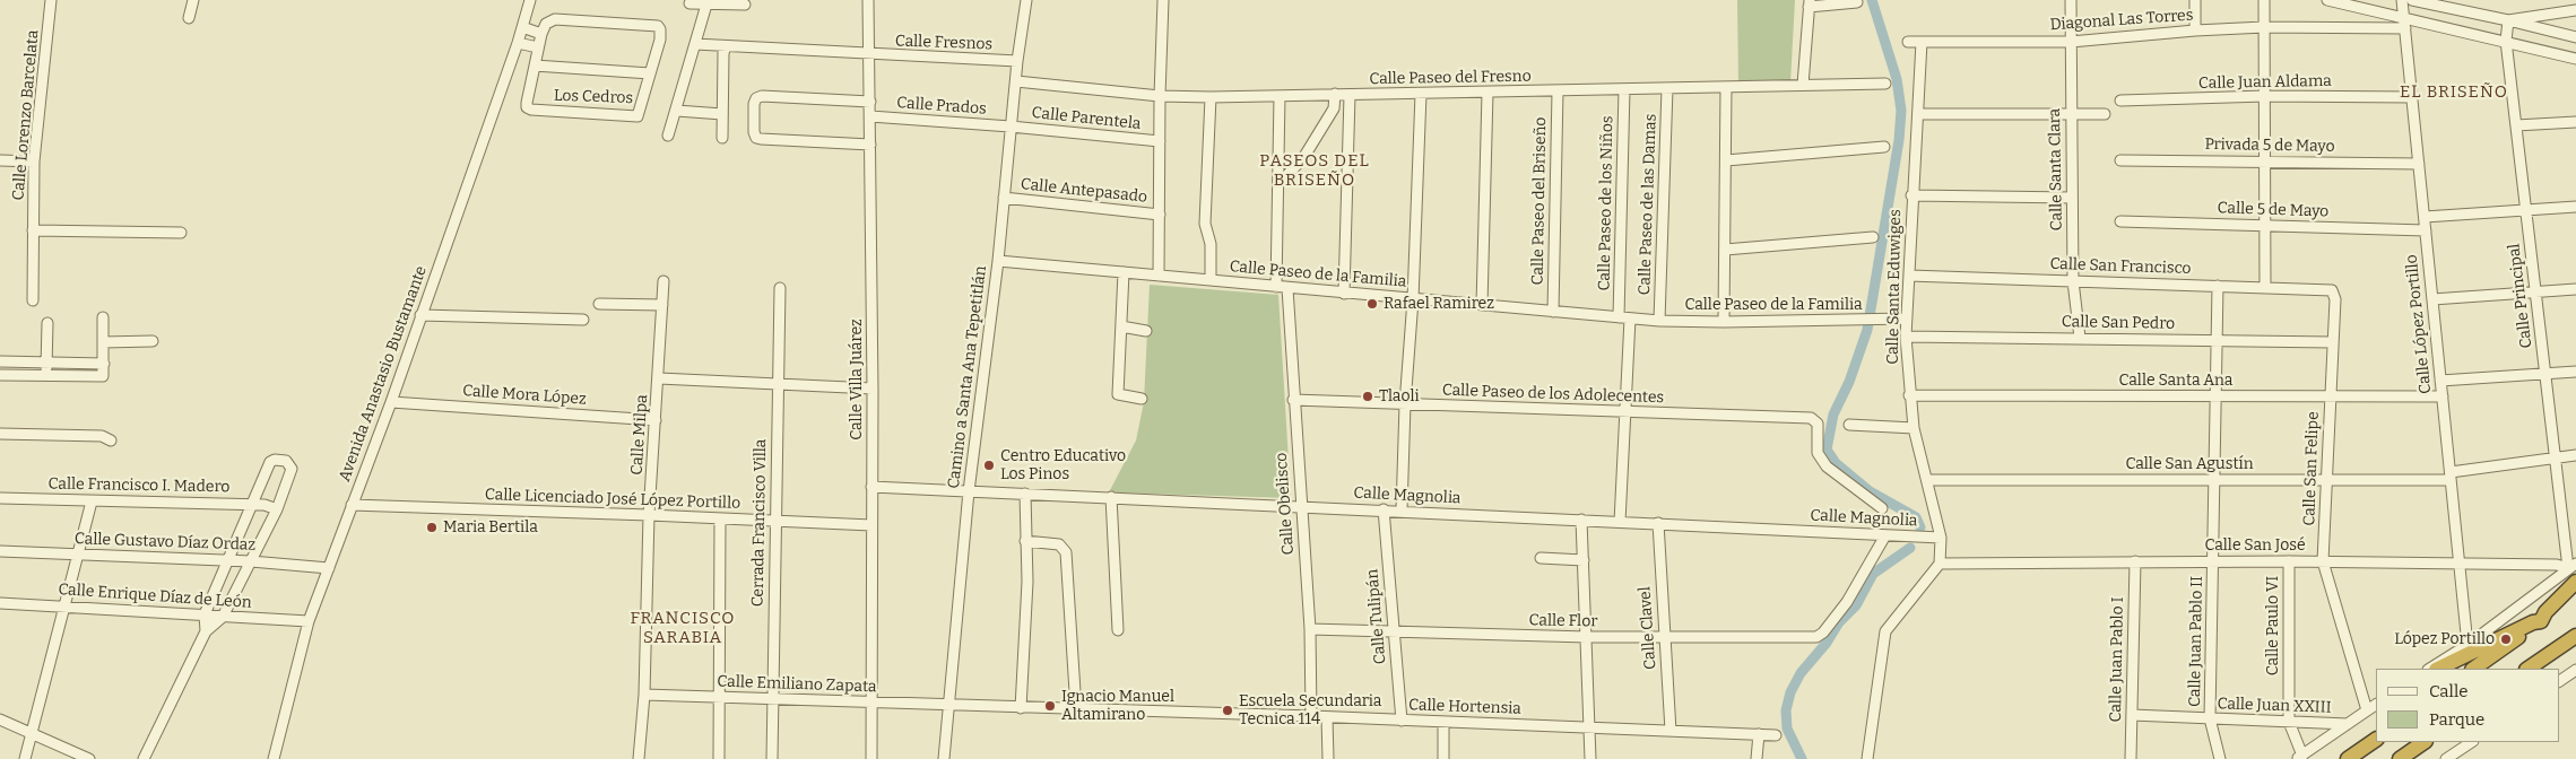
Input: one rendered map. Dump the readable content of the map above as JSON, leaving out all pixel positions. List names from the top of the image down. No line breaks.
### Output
{"streets":{"street":["Diagonal Las Torres","Calle Fresnos","Calle Paseo del Fresno","Calle Juan Aldama","Los Cedros","Calle Prados","Calle Lorenzo Barcelata","Calle Parentela","Privada 5 de Mayo","Calle Santa Clara","Calle Antepasado","Calle Paseo del Briseño","Calle Paseo de los Niños","Calle Paseo de las Damas","Calle 5 de Mayo","Calle San Francisco","Calle Paseo de la Familia","Calle Santa Eduwiges","Calle Principal","Calle San Pedro","Calle López Portillo","Avenida Anastasio Bustamante","Camino a Santa Ana Tepetitlán","Calle Villa Juárez","Calle Santa Ana","Calle Paseo de los Adolecentes","Calle Mora López","Calle Milpa","Calle San Agustín","Calle San Felipe","Calle Francisco I. Madero","Calle Magnolia","Calle Licenciado José López Portillo","Calle Obelisco","Cerrada Francisco Villa","Calle Gustavo Díaz Ordaz","Calle San José","Calle Enrique Díaz de León","Calle Tulipán","Calle Flor","Calle Paulo VI","Calle Clavel","Calle Juan Pablo II","Calle Juan Pablo I","Calle Emiliano Zapata","Calle Juan XXIII","Calle Hortensia"]},"crossings":[["Diagonal Las Torres","Calle Santa Clara"],["Diagonal Las Torres","Calle Santa Eduwiges"],["Diagonal Las Torres","Calle López Portillo"],["Calle Fresnos","Camino a Santa Ana Tepetitlán"],["Calle Fresnos","Calle Villa Juárez"],["Calle Paseo del Fresno","Calle Paseo del Briseño"],["Calle Paseo del Fresno","Calle Paseo de los Niños"],["Calle Paseo del Fresno","Calle Paseo de las Damas"],["Calle Paseo del Fresno","Camino a Santa Ana Tepetitlán"],["Calle Juan Aldama","Calle López Portillo"],["Calle Prados","Calle Parentela"],["Calle Prados","Camino a Santa Ana Tepetitlán"],["Calle Prados","Calle Villa Juárez"],["Calle Parentela","Camino a Santa Ana Tepetitlán"],["Privada 5 de Mayo","Calle López Portillo"],["Calle Santa Clara","Calle San Francisco"],["Calle Santa Clara","Calle San Pedro"],["Calle Antepasado","Camino a Santa Ana Tepetitlán"],["Calle Paseo del Briseño","Calle Paseo de la Familia"],["Calle Paseo de los Niños","Calle Paseo de la Familia"],["Calle Paseo de las Damas","Calle Paseo de la Familia"],["Calle 5 de Mayo","Calle López Portillo"],["Calle San Francisco","Calle Santa Eduwiges"],["Calle San Francisco","Calle San Felipe"],["Calle San Francisco","Calle Juan Pablo II"],["Calle Paseo de la Familia","Calle Santa Eduwiges"],["Calle Paseo de la Familia","Camino a Santa Ana Tepetitlán"],["Calle Paseo de la Familia","Calle Obelisco"],["Calle Santa Eduwiges","Calle San Pedro"],["Calle Santa Eduwiges","Calle Santa Ana"],["Calle Santa Eduwiges","Calle San Agustín"],["Calle Santa Eduwiges","Calle Magnolia"],["Calle Santa Eduwiges","Calle San José"],["Calle Principal","Calle San Agustín"],["Calle Principal","Calle San José"],["Calle San Pedro","Calle San Felipe"],["Calle San Pedro","Calle Juan Pablo II"],["Calle López Portillo","Calle Santa Ana"],["Calle López Portillo","Calle San Agustín"],["Calle López Portillo","Calle San José"],["Avenida Anastasio Bustamante","Calle Mora López"],["Avenida Anastasio Bustamante","Calle Licenciado José López Portillo"],["Avenida Anastasio Bustamante","Calle Gustavo Díaz Ordaz"],["Avenida Anastasio Bustamante","Calle Enrique Díaz de León"],["Camino a Santa Ana Tepetitlán","Calle Magnolia"],["Camino a Santa Ana Tepetitlán","Calle Emiliano Zapata"],["Camino a Santa Ana Tepetitlán","Calle Hortensia"],["Calle Villa Juárez","Calle Magnolia"],["Calle Villa Juárez","Calle Licenciado José López Portillo"],["Calle Villa Juárez","Calle Emiliano Zapata"],["Calle Santa Ana","Calle San Felipe"],["Calle Santa Ana","Calle Juan Pablo II"],["Calle Paseo de los Adolecentes","Calle Obelisco"],["Calle Mora López","Calle Milpa"],["Calle Milpa","Calle Licenciado José López Portillo"],["Calle Milpa","Calle Emiliano Zapata"],["Calle San Agustín","Calle San Felipe"],["Calle San Agustín","Calle Juan Pablo II"],["Calle San Felipe","Calle San José"],["Calle Magnolia","Calle Obelisco"],["Calle Magnolia","Calle Tulipán"],["Calle Magnolia","Calle Flor"],["Calle Magnolia","Calle Clavel"],["Calle Licenciado José López Portillo","Cerrada Francisco Villa"],["Calle Obelisco","Calle Flor"],["Calle Obelisco","Calle Hortensia"],["Cerrada Francisco Villa","Calle Emiliano Zapata"],["Calle San José","Calle Paulo VI"],["Calle San José","Calle Juan Pablo II"],["Calle San José","Calle Juan Pablo I"],["Calle Tulipán","Calle Flor"],["Calle Tulipán","Calle Hortensia"],["Calle Flor","Calle Clavel"],["Calle Paulo VI","Calle Juan XXIII"],["Calle Clavel","Calle Hortensia"],["Calle Juan Pablo II","Calle Juan XXIII"],["Calle Juan Pablo I","Calle Juan XXIII"],["Calle Emiliano Zapata","Calle Hortensia"]],"districts":["EL BRISEÑO","PASEOS DEL BRISEÑO","FRANCISCO SARABIA"],"places":["Rafael Ramirez","Tlaoli","Centro Educativo Los Pinos","Maria Bertila","López Portillo","Ignacio Manuel Altamirano","Escuela Secundaria Tecnica 114"],"legend":["Calle","Parque"]}
